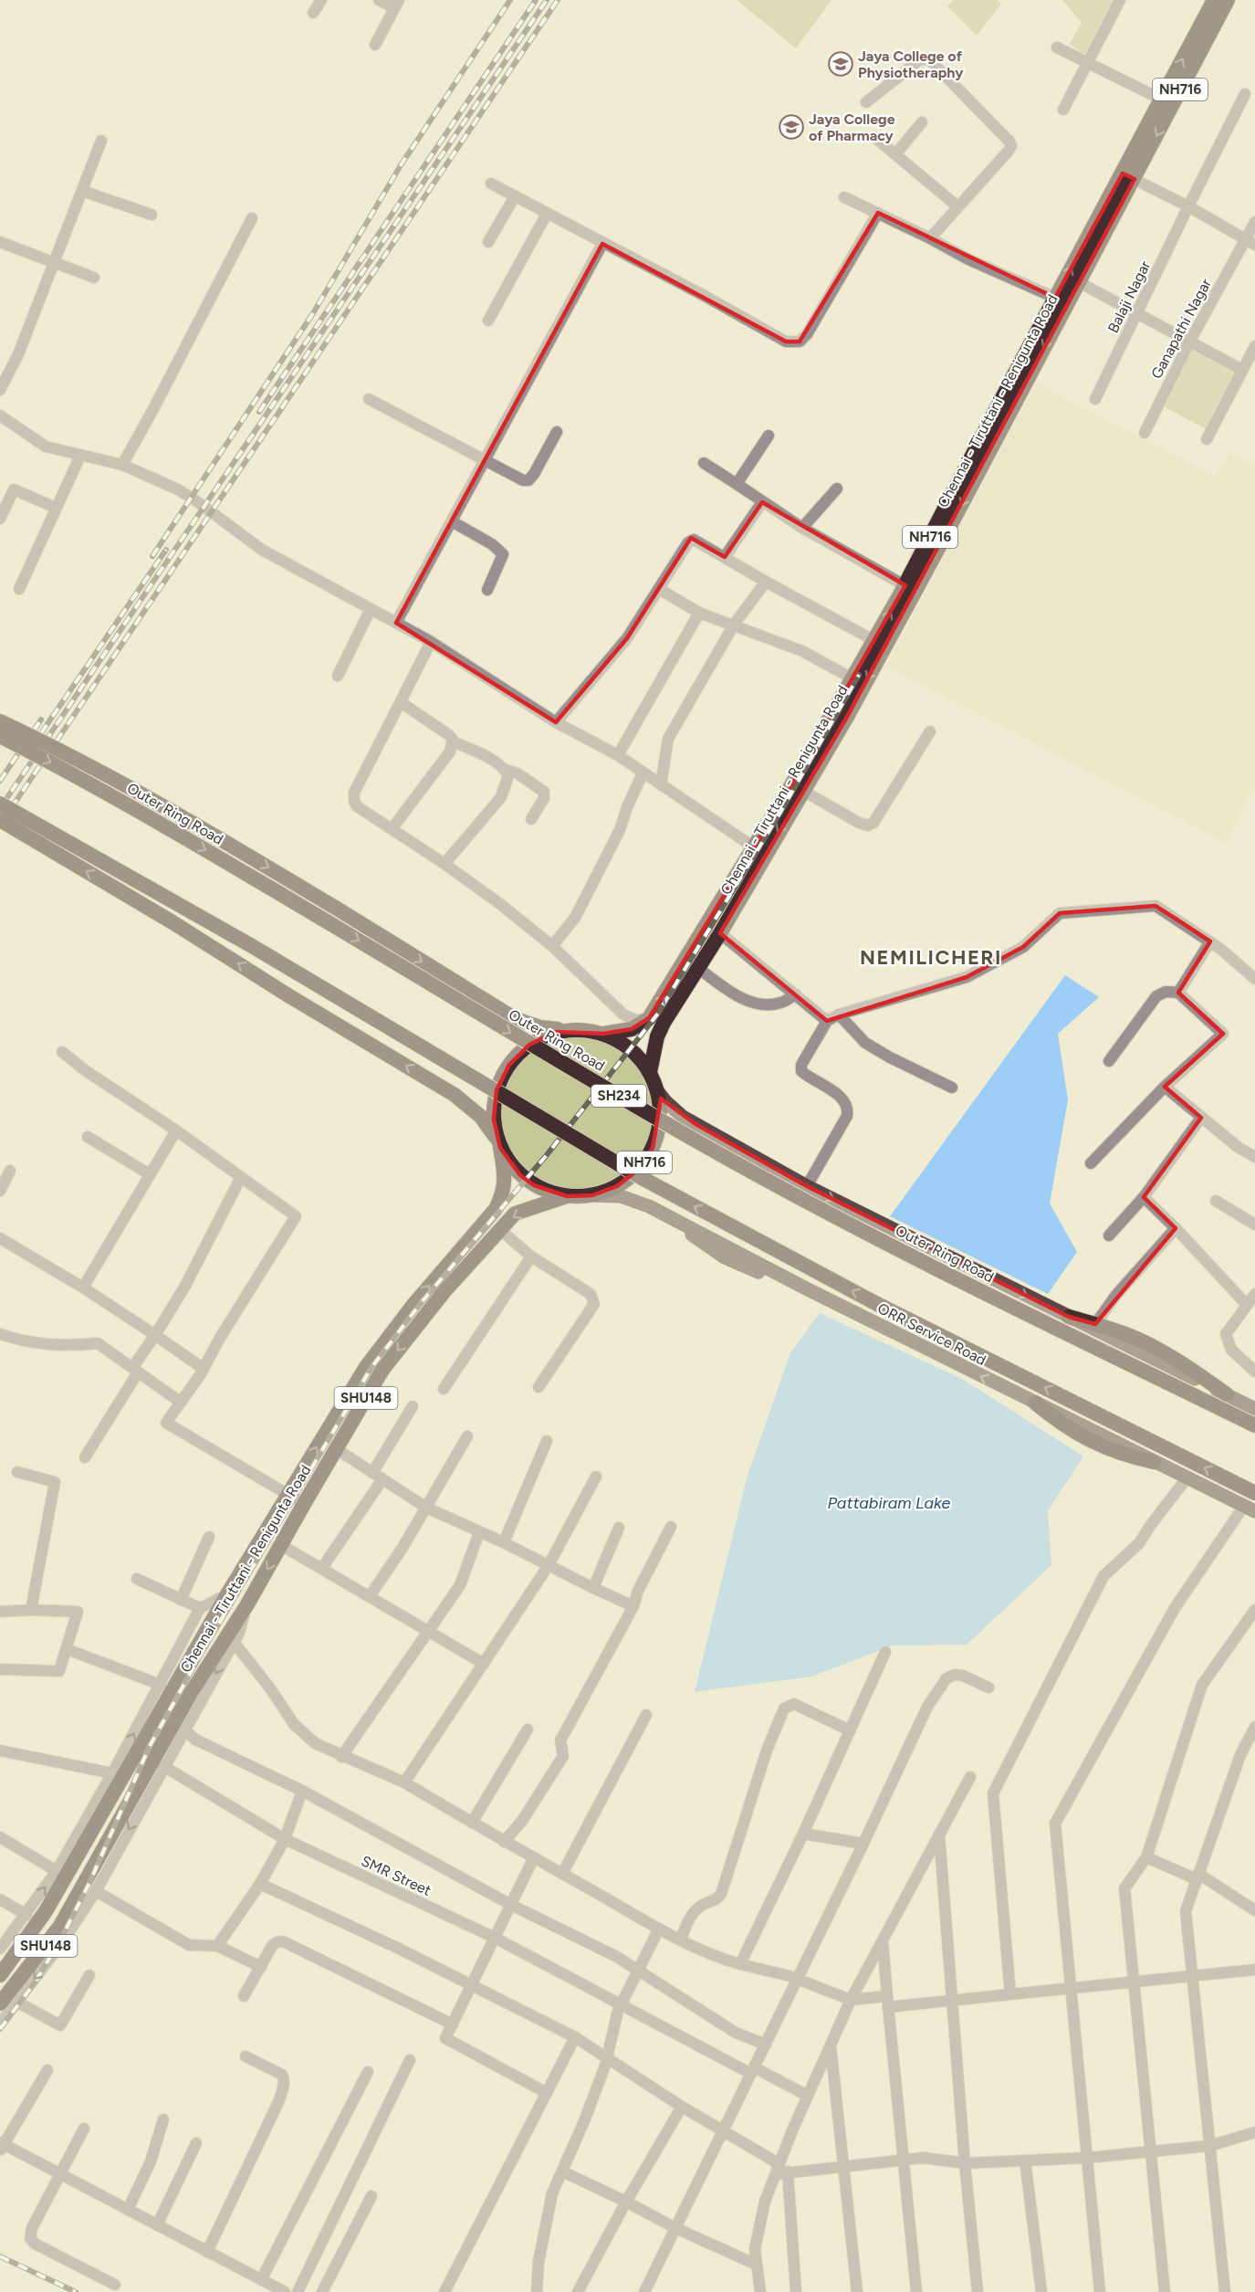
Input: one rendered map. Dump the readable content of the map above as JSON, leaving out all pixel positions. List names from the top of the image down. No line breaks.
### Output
{"streets":{"highway":["NH716","Chennai - Tiruttani - Renigunta Road","Outer Ring Road","SH234","SHU148"],"main road":["ORR Service Road"],"street":["Balaji Nagar","Ganapathi Nagar","SMR Street"]},"crossings":[["Chennai - Tiruttani - Renigunta Road","ORR Service Road"]],"districts":["NEMILICHERI"],"water":["Pattabiram Lake"],"places":{"school or university":["Jaya College of Physiotheraphy","Jaya College of Pharmacy"]}}
